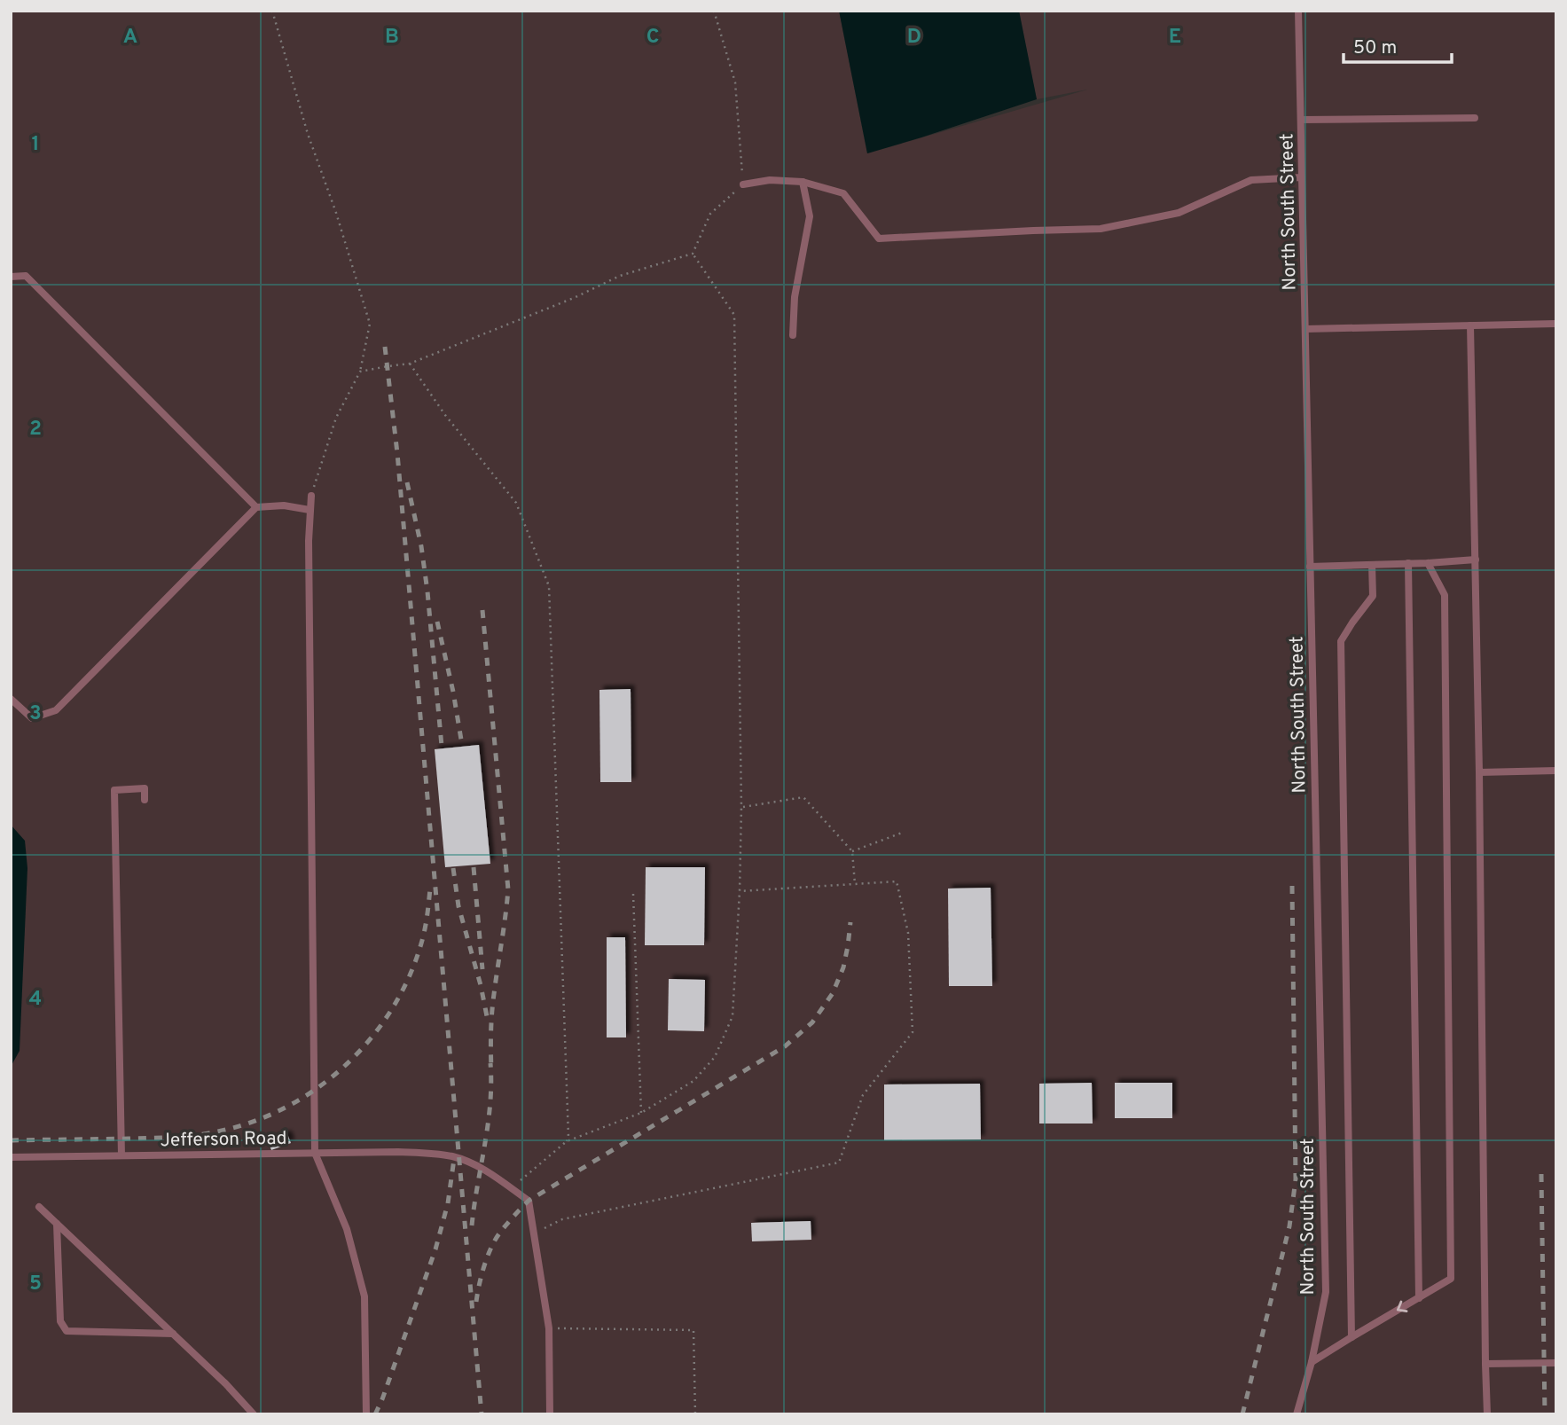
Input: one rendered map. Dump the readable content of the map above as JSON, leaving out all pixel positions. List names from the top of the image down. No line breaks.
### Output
{"streets":{"lane":["North South Street","Jefferson Road"]},"scale_bar":"50 m","grid":{"columns":["A","B","C","D","E"],"rows":["1","2","3","4","5"]}}
